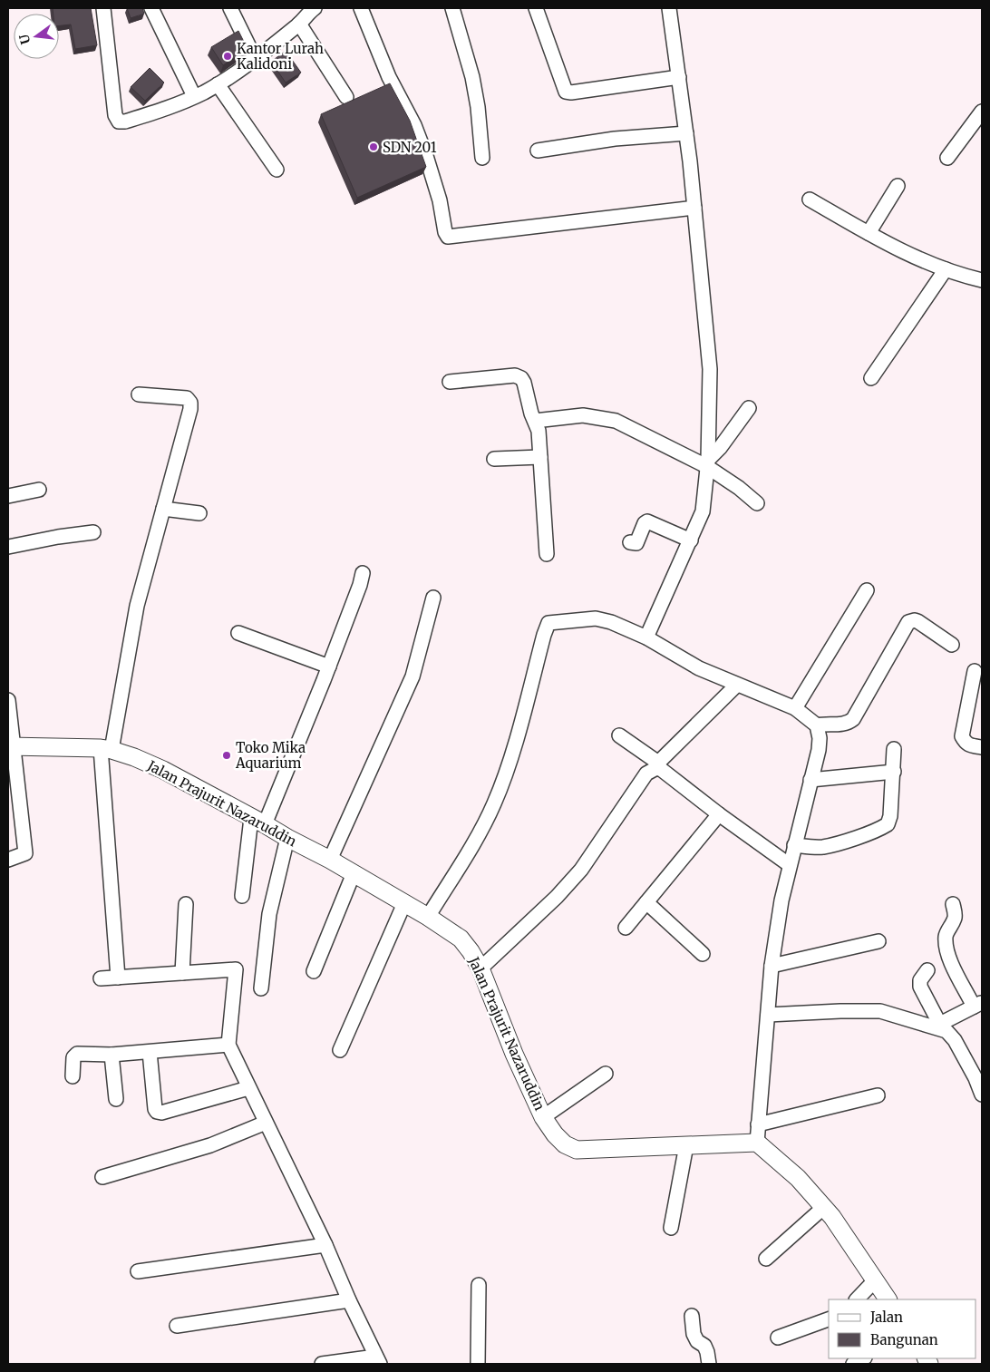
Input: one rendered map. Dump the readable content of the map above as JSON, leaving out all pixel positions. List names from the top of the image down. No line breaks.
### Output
{"streets":{"street":["Jalan Prajurit Nazaruddin"]},"places":["Kantor Lurah Kalidoni","SDN 201","Toko Mika Aquarium"],"legend":["Jalan","Bangunan"],"north":"left"}
